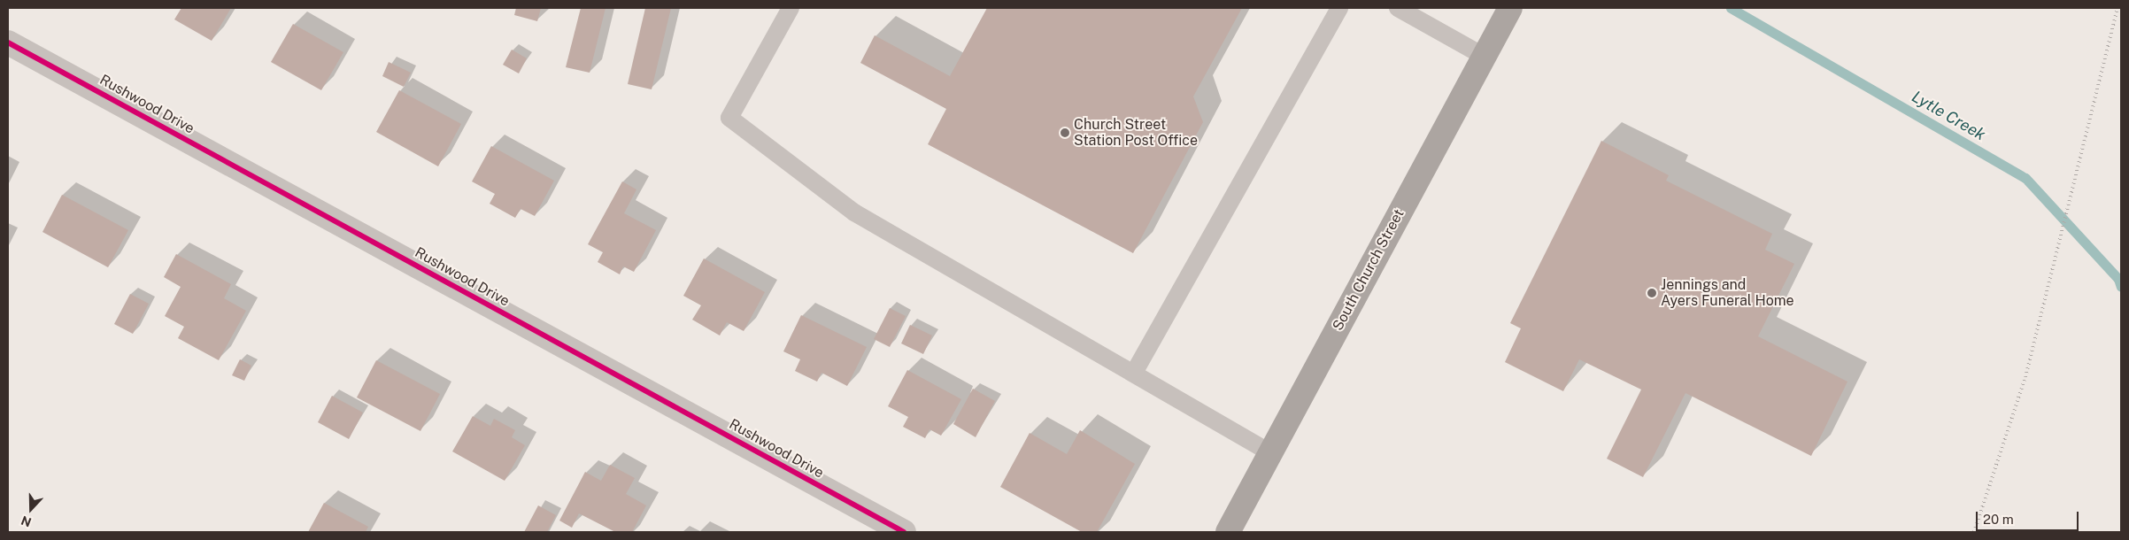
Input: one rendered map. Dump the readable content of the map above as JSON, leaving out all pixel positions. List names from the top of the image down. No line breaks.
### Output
{"streets":{"main road":["South Church Street"],"street":["Rushwood Drive"]},"water":["Lytle Creek"],"places":["Church Street Station Post Office","Jennings and Ayers Funeral Home"],"scale_bar":"20 m","north":"bottom"}
